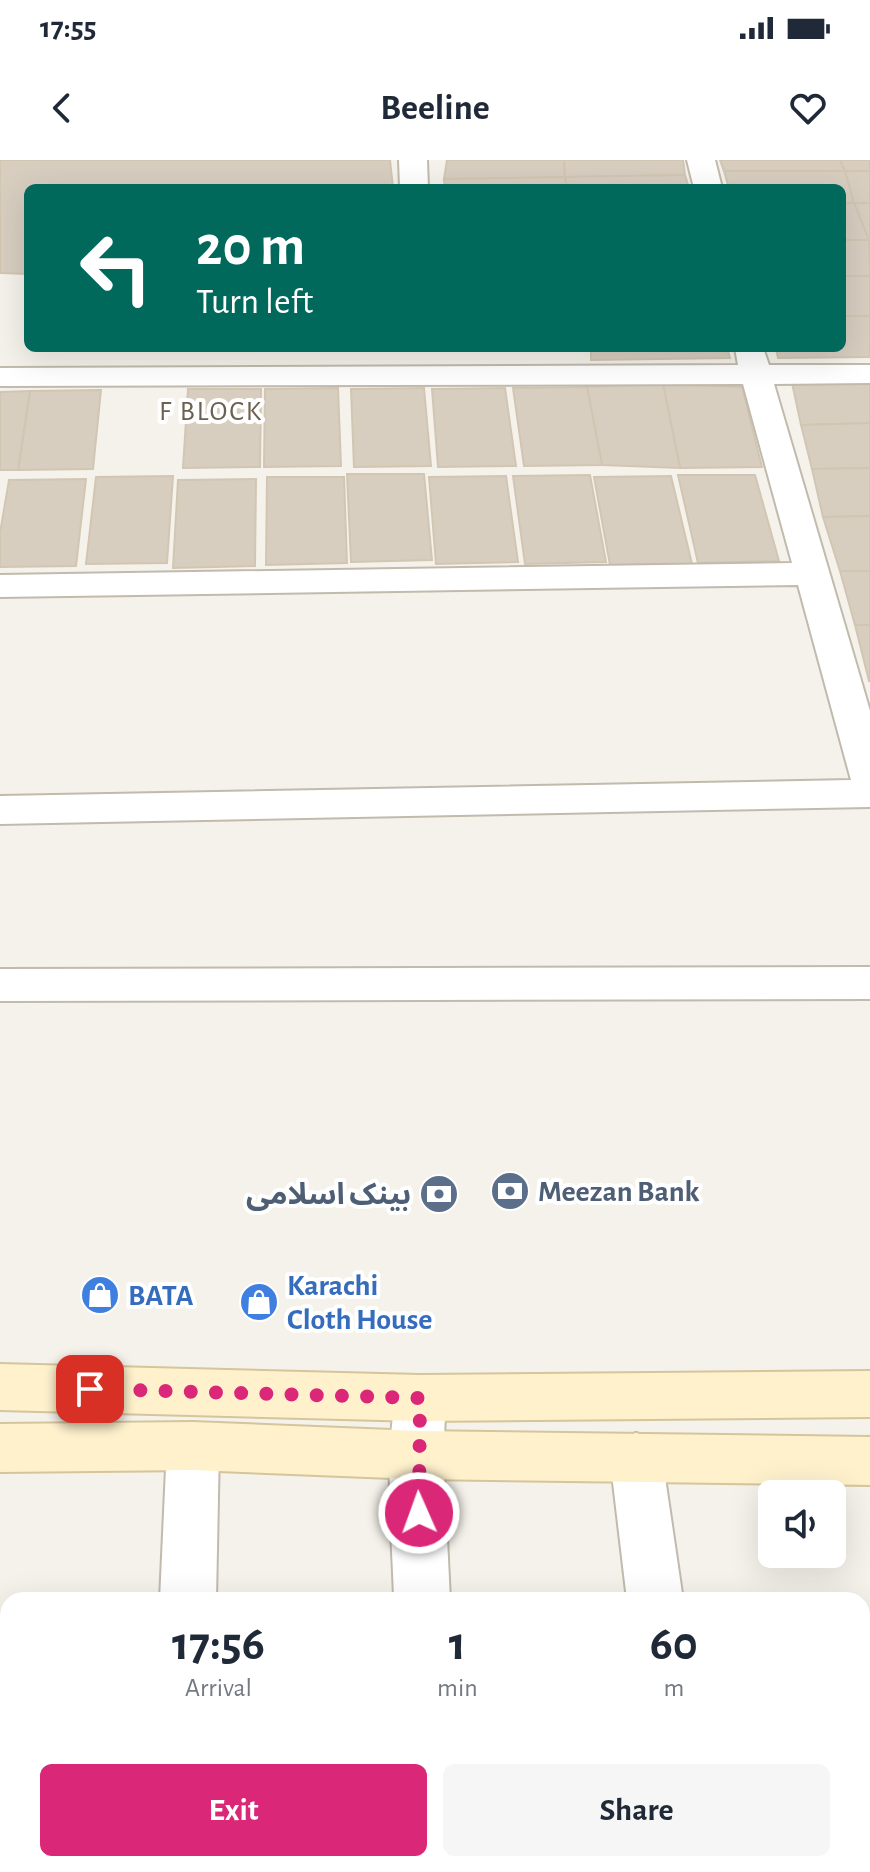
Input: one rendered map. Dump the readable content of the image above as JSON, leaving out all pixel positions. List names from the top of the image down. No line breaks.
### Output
{"districts":["F BLOCK"],"places":{"bank":["Meezan Bank","بینک اسلامی"],"shop":["BATA","Karachi Cloth House"]},"page":{"status":"17:55","header":"Beeline","turn":["20 m","Turn left"],"eta":["17:56","Arrival","1","min","60","m"],"buttons":["Exit","Share"]}}
